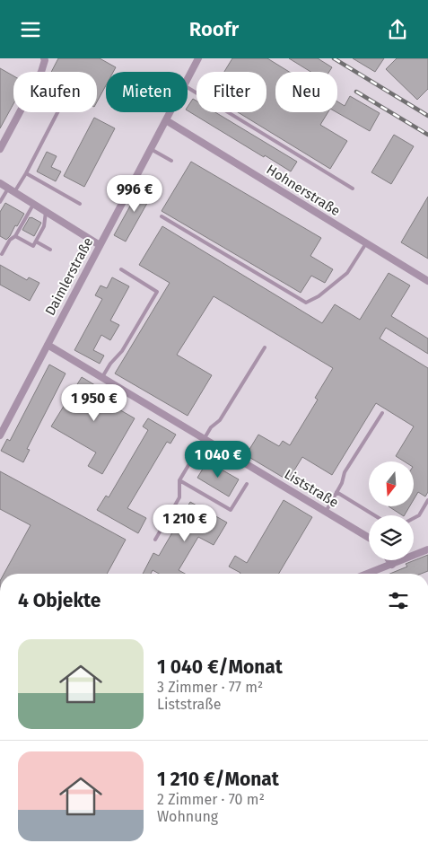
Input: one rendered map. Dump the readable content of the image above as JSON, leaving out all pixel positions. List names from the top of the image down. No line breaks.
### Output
{"streets":{"street":["Hohnerstraße","Daimlerstraße","Liststraße"]},"crossings":[["Hohnerstraße","Daimlerstraße"],["Daimlerstraße","Liststraße"]],"north":"bottom","page":{"header":"Roofr","chip":["Kaufen","Mieten","Filter","Neu"],"price":["996 €","1 950 €","1 040 €","1 210 €"],"heading":"4 Objekte","list":[{"name":"1 040 €/Monat","note":"3 Zimmer · 77 m² · Liststraße"},{"name":"1 210 €/Monat","note":"2 Zimmer · 70 m² · Wohnung"}]}}
